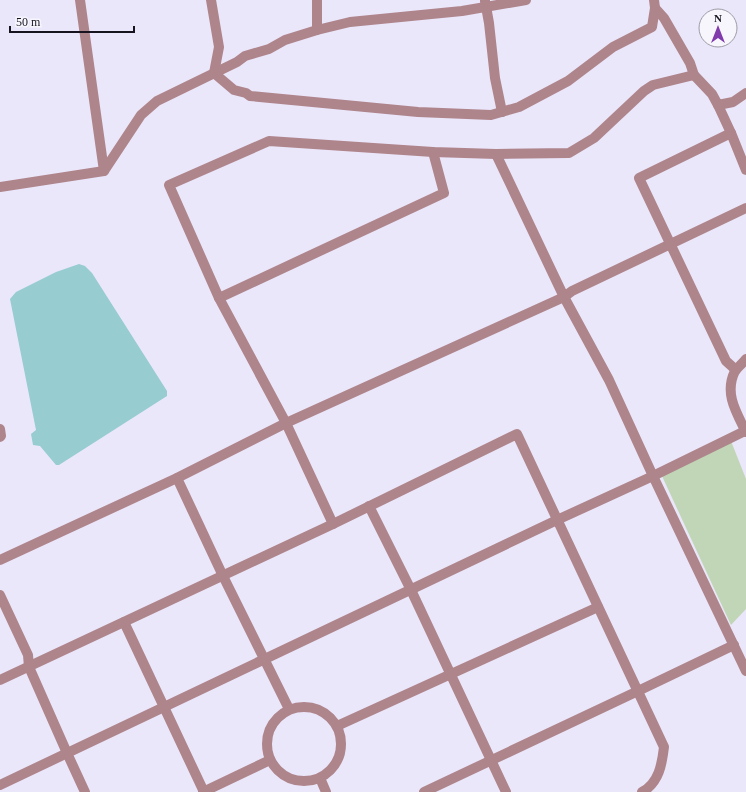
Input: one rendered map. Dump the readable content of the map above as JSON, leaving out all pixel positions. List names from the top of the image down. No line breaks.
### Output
{"scale_bar":"50 m","north":"top"}
